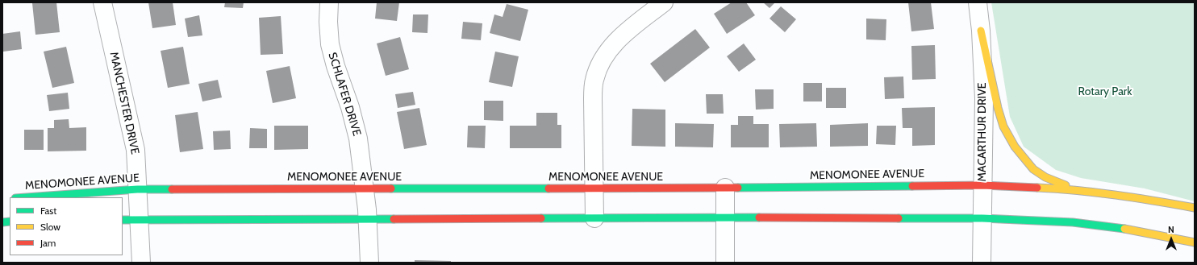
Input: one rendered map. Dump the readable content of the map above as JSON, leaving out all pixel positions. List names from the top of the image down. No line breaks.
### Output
{"streets":{"street":["SCHLAFER DRIVE","MANCHESTER DRIVE","MACARTHUR DRIVE","MENOMONEE AVENUE"]},"crossings":[["SCHLAFER DRIVE","MENOMONEE AVENUE"],["MANCHESTER DRIVE","MENOMONEE AVENUE"],["MACARTHUR DRIVE","MENOMONEE AVENUE"]],"parks":["Rotary Park"],"legend":["Fast","Slow","Jam"],"north":"top"}
